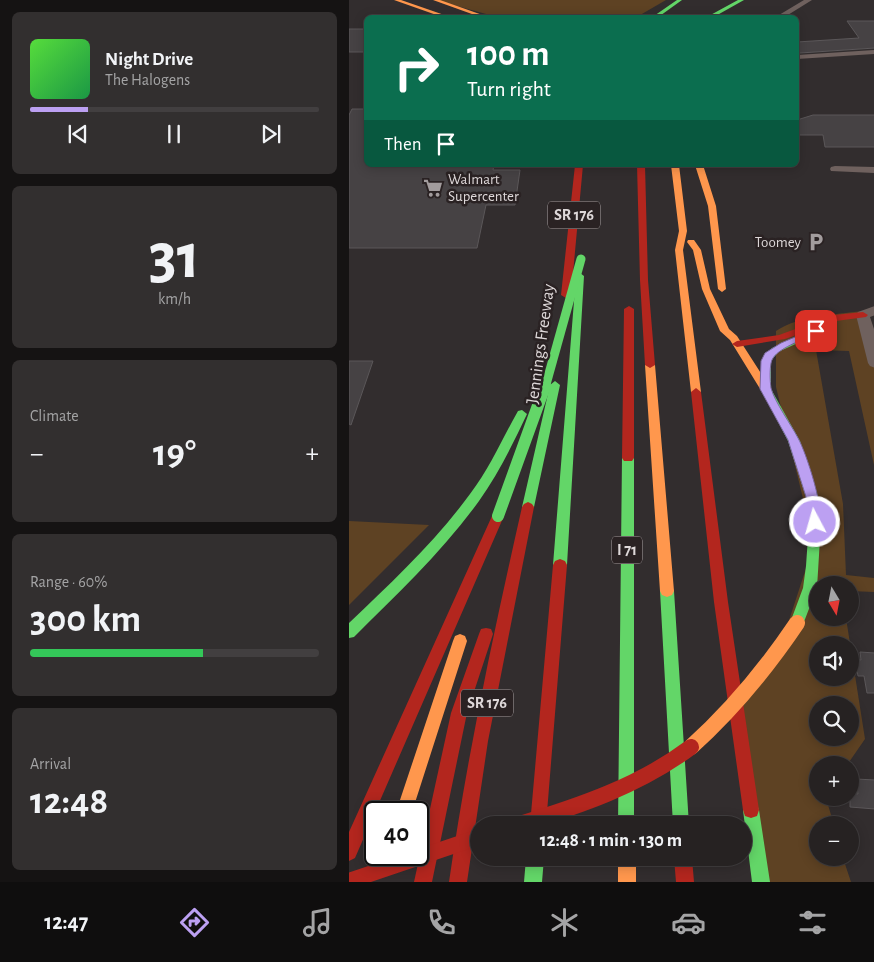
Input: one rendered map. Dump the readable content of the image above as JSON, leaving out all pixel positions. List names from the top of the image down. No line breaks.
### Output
{"streets":{"main road":["SR 176","Jennings Freeway","I 71"]},"crossings":[["SR 176","Jennings Freeway"]],"places":{"supermarket":["Walmart Supercenter"],"parking":["Toomey"]},"north":"bottom","page":{"turn":["100 m","Turn right"],"song":["Night Drive","The Halogens"],"then":"Then","tile":[["31","km/h"],"Climate",["Range · 60%","300 km"],["Arrival","12:48"]],"heat":["−","19°","+"],"map_buttons":["+","−"],"limit":"40","trip":"12:48 · 1 min · 130 m","tabs":"12:47"}}
